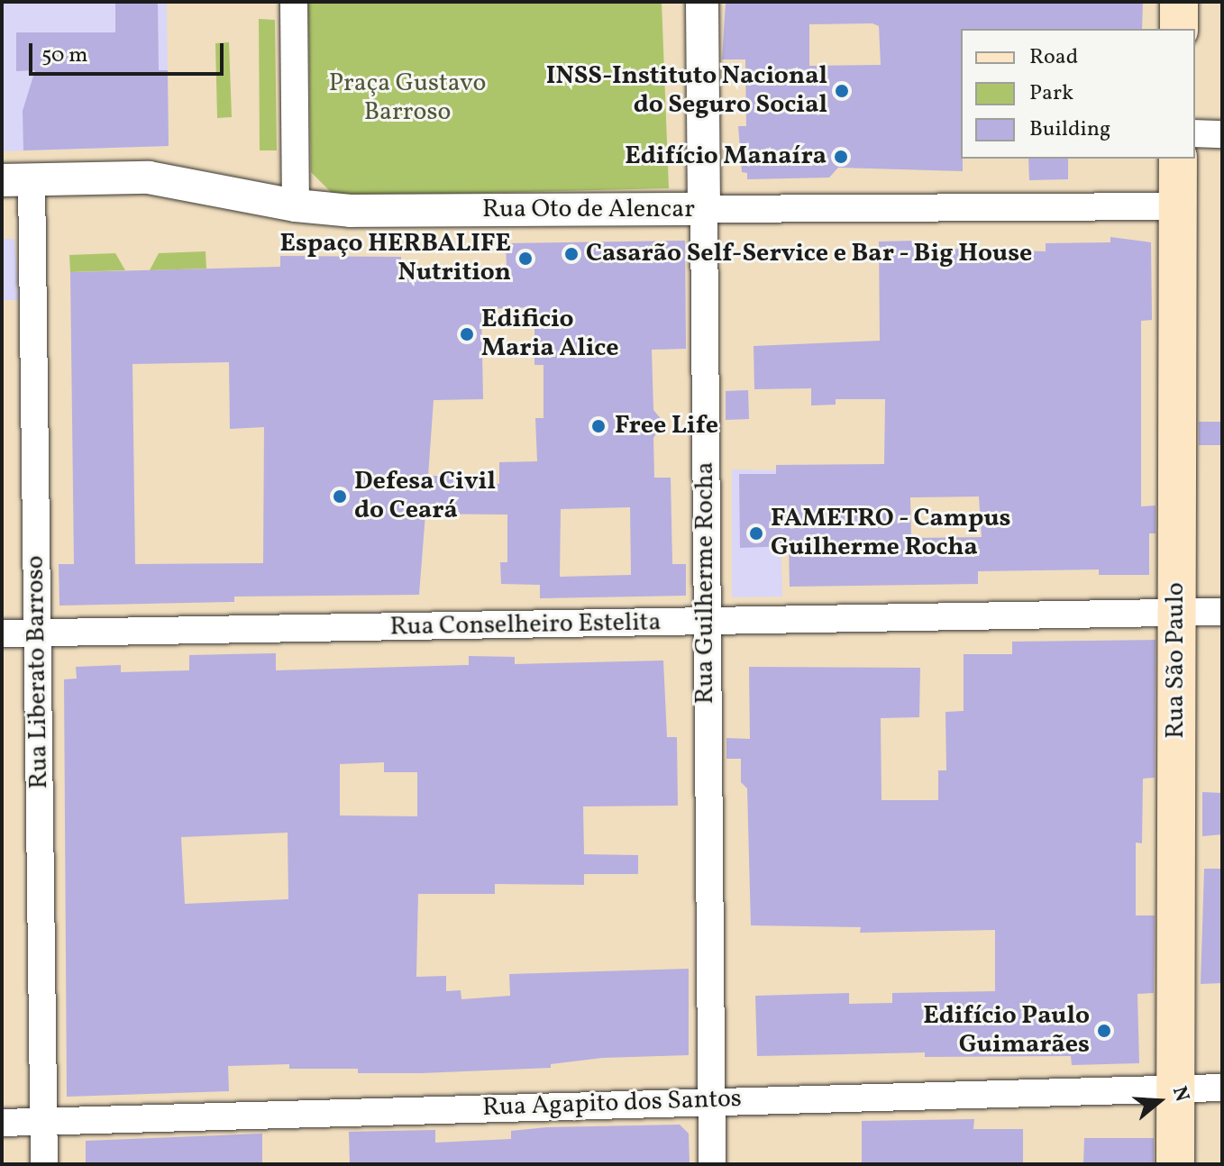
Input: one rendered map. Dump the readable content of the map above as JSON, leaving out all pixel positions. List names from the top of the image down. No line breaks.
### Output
{"streets":{"main road":["Rua São Paulo"],"street":["Rua Oto de Alencar","Rua Guilherme Rocha","Rua Conselheiro Estelita","Rua Liberato Barroso","Rua Agapito dos Santos"]},"crossings":[["Rua Oto de Alencar","Rua Guilherme Rocha"],["Rua Oto de Alencar","Rua São Paulo"],["Rua Oto de Alencar","Rua Liberato Barroso"],["Rua Guilherme Rocha","Rua Conselheiro Estelita"],["Rua Guilherme Rocha","Rua Agapito dos Santos"],["Rua Conselheiro Estelita","Rua São Paulo"],["Rua Conselheiro Estelita","Rua Liberato Barroso"],["Rua São Paulo","Rua Agapito dos Santos"],["Rua Liberato Barroso","Rua Agapito dos Santos"]],"parks":["Praça Gustavo Barroso"],"places":["INSS-Instituto Nacional do Seguro Social","Edifício Manaíra","Casarão Self-Service e Bar - Big House","Espaço HERBALIFE Nutrition","Edificio Maria Alice","Free Life","Defesa Civil do Ceará","FAMETRO - Campus Guilherme Rocha","Edifício Paulo Guimarães"],"legend":["Road","Park","Building"],"scale_bar":"50 m","north":"right"}
